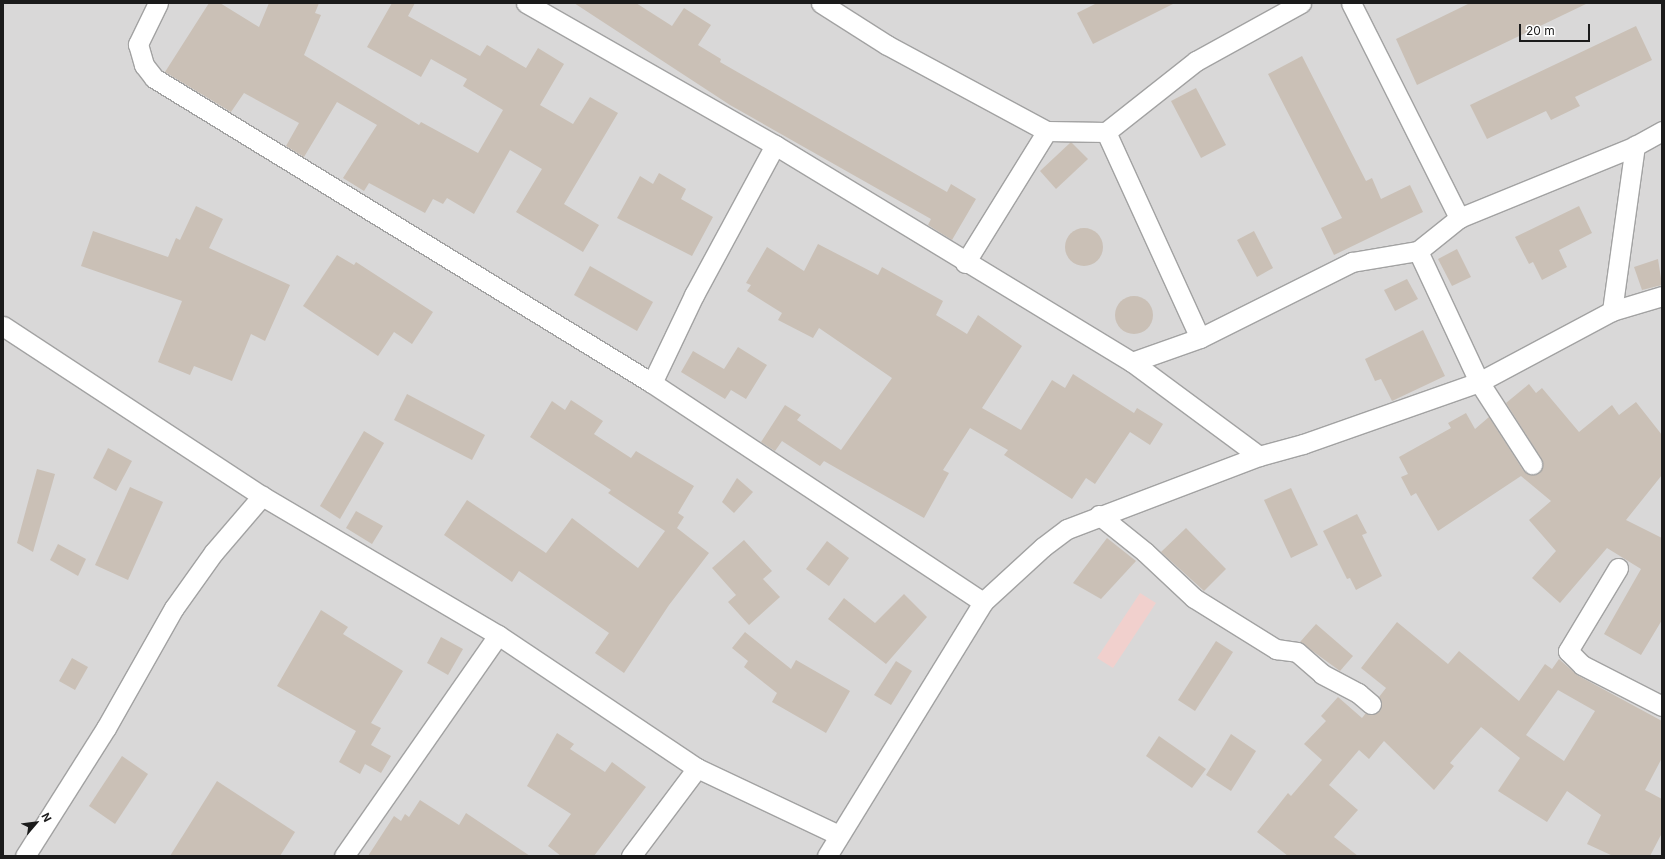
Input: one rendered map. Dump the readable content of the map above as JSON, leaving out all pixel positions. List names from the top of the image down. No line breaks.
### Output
{"scale_bar":"20 m","north":"top right"}
